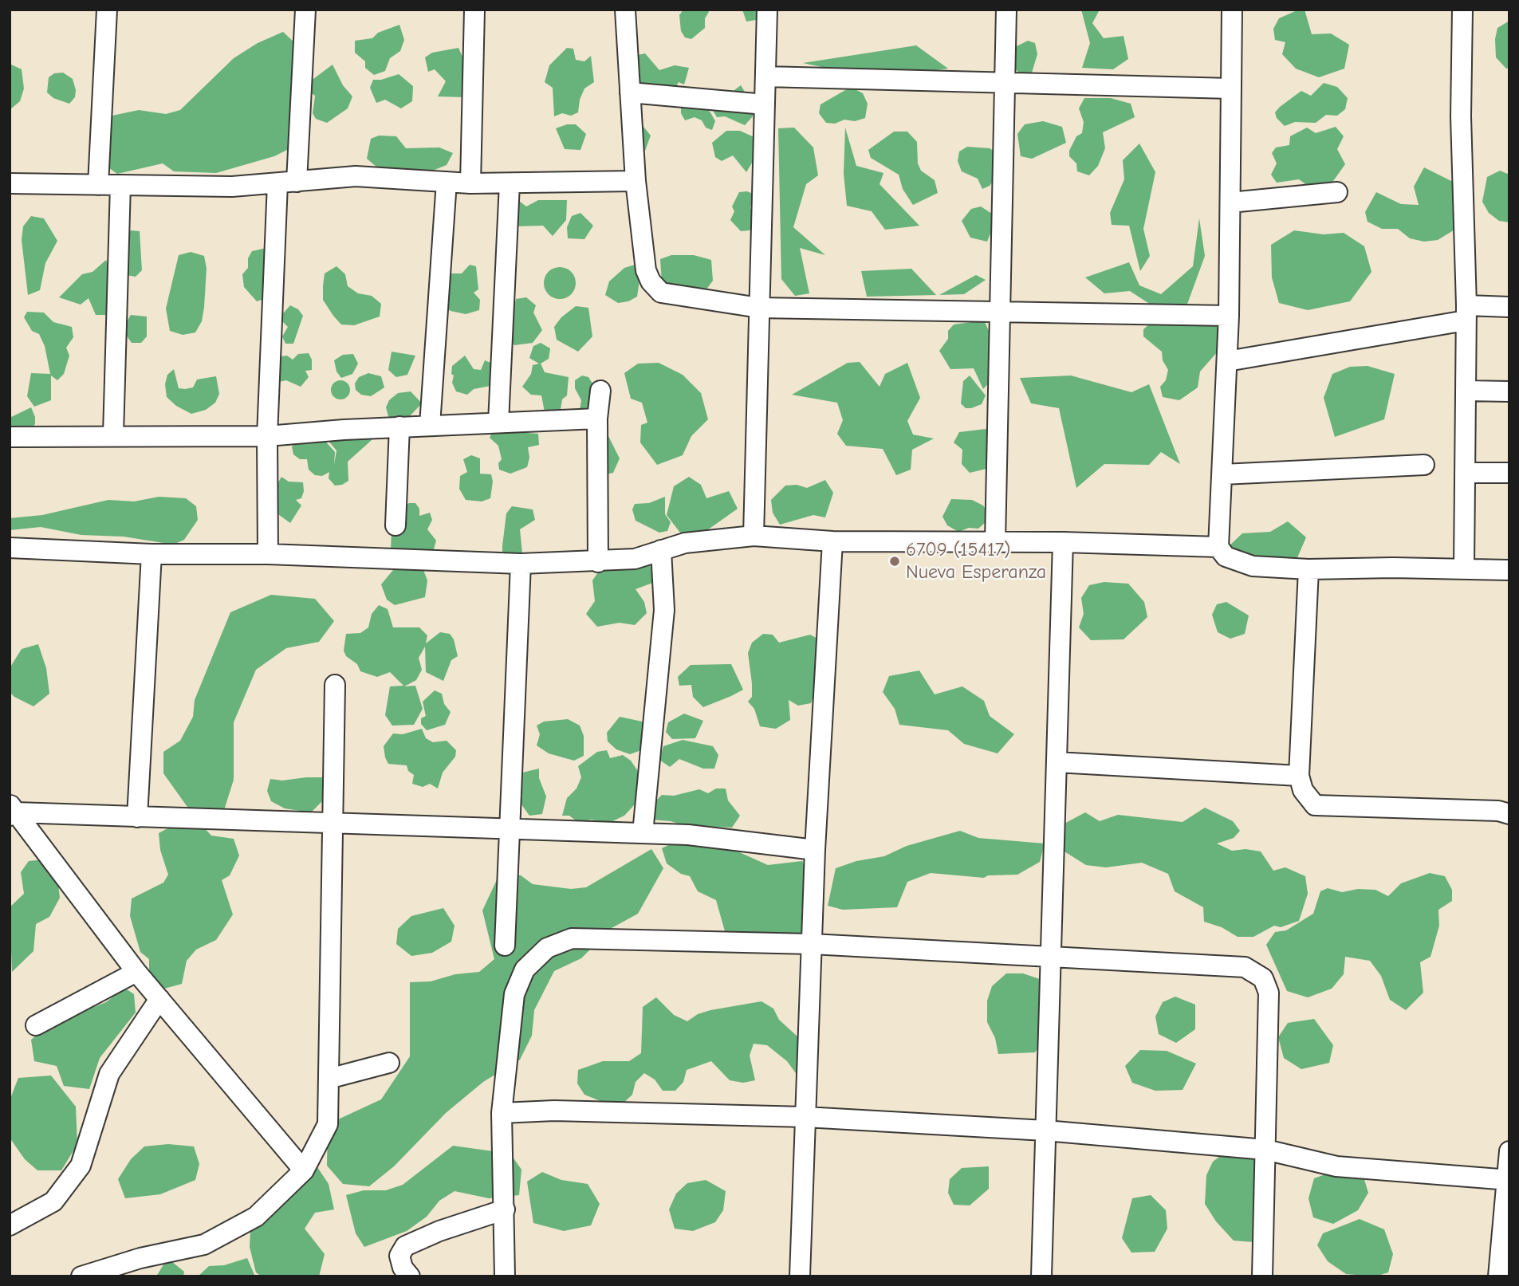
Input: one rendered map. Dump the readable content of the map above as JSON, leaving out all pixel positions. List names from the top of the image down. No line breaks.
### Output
{"places":["6709 (15417) Nueva Esperanza"]}
